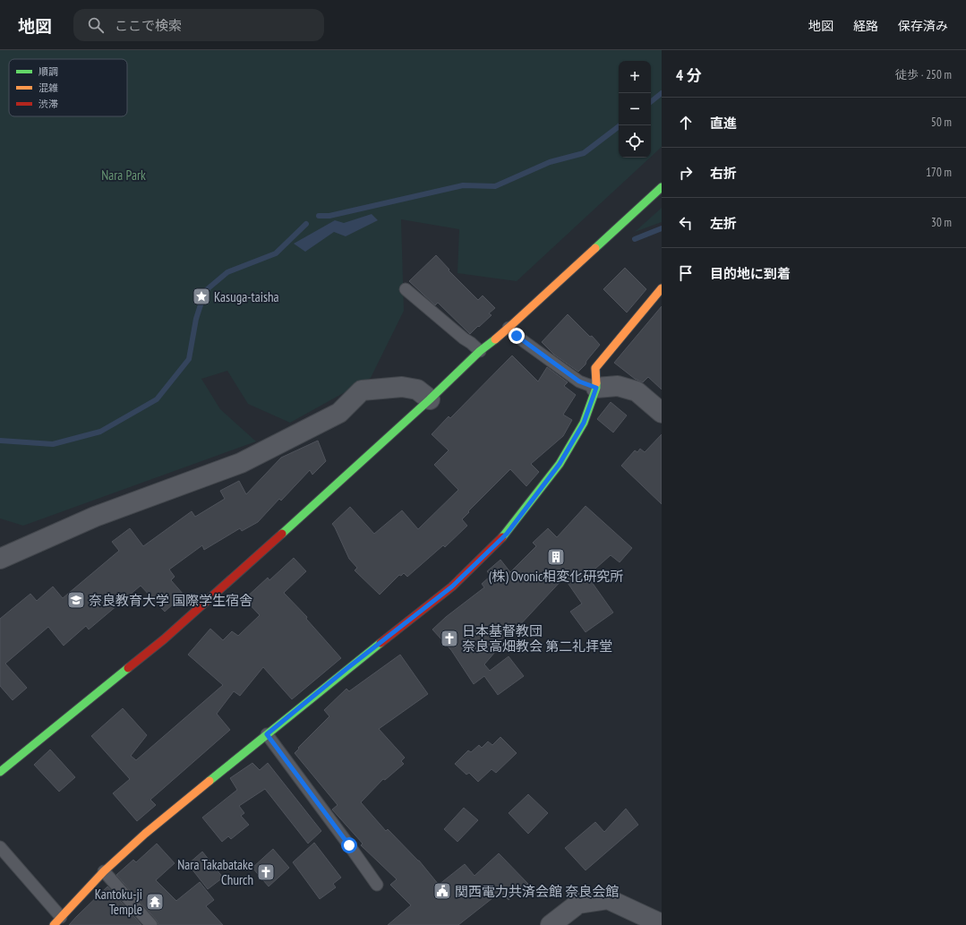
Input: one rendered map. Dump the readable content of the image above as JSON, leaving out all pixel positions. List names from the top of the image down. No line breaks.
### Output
{"parks":["Nara Park"],"places":{"place":["Kasuga-taisha"],"building":["(株) Ovonic相変化研究所"],"school or university":["奈良教育大学 国際学生宿舎"],"church":["日本基督教団 奈良高畑教会 第二礼拝堂","Nara Takabatake Church"],"public building":["関西電力共済会館 奈良会館"],"temple":["Kantoku-ji Temple"]},"legend":["順調","混雑","渋滞"],"page":{"header":"地図","search":"ここで検索","nav":["地図","経路","保存済み"],"heading":["4 分","徒歩 · 250 m"],"map_buttons":["+","−"],"list":[["直進","50 m"],["右折","170 m"],["左折","30 m"],"目的地に到着"]}}
